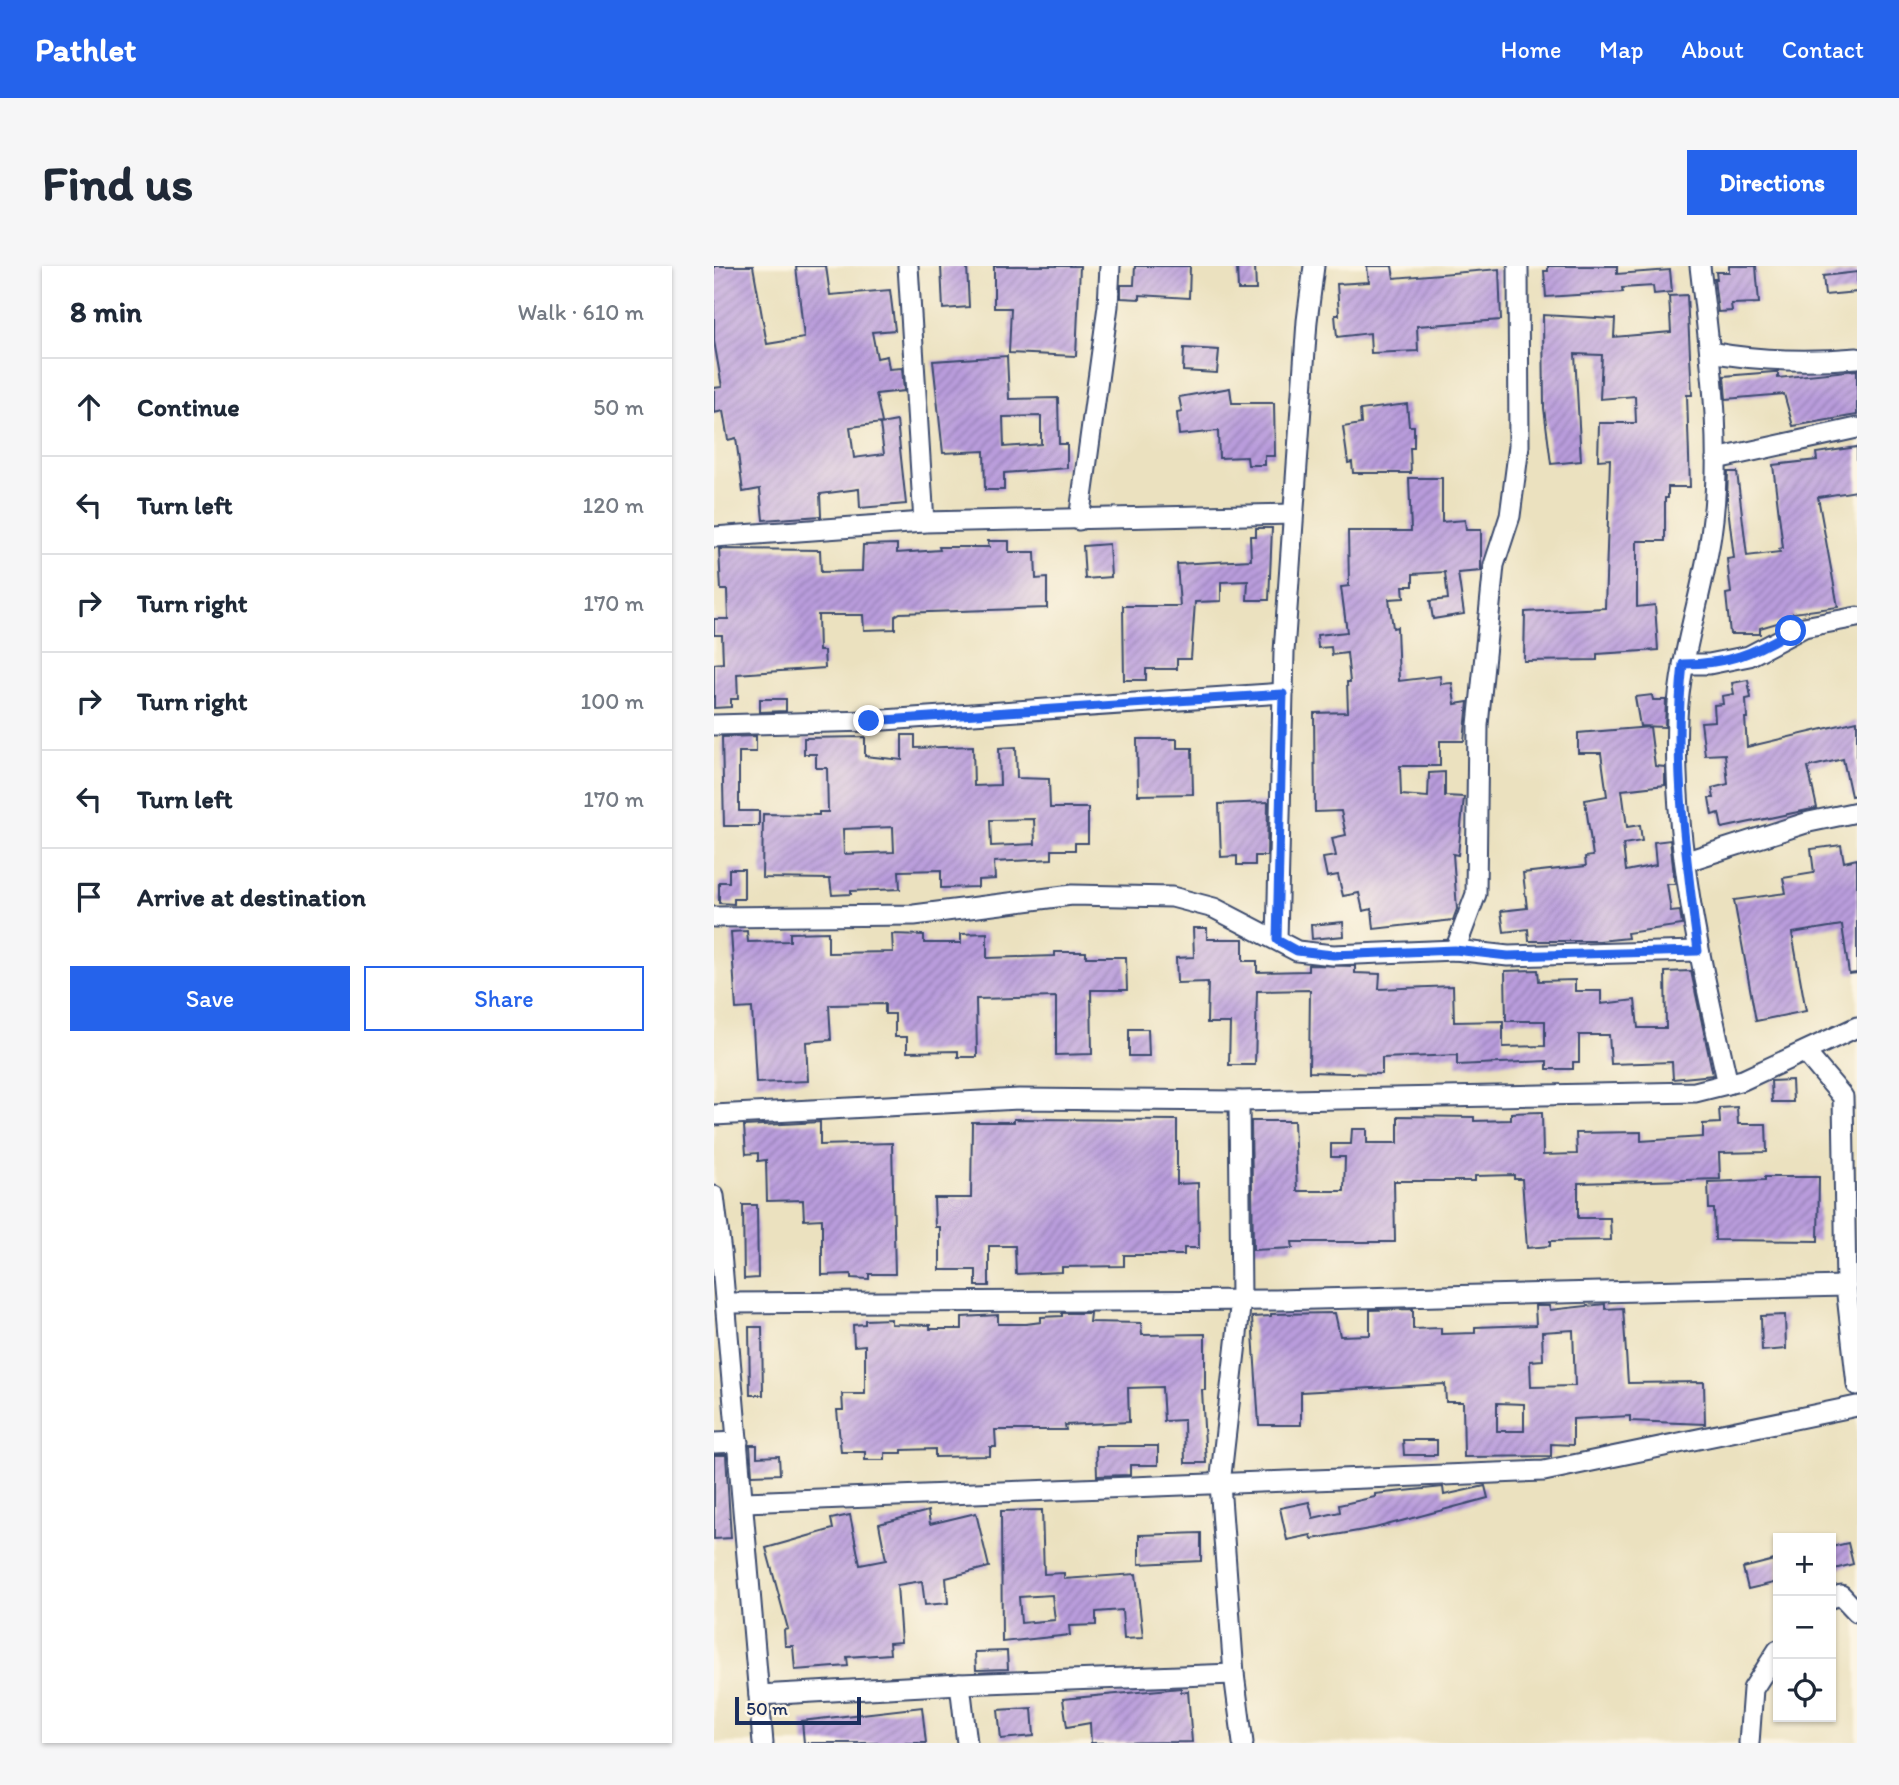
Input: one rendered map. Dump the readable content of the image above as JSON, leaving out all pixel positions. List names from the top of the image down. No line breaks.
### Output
{"scale_bar":"50 m","page":{"header":"Pathlet","nav":["Home","Map","About","Contact"],"buttons":["Directions",["Save","Share"]],"title":"Find us","heading":["8 min","Walk · 610 m"],"list":[["Continue","50 m"],["Turn left","120 m"],["Turn right","170 m"],["Turn right","100 m"],["Turn left","170 m"],"Arrive at destination"],"map_buttons":["+","−"],"scale":"50 m"}}
